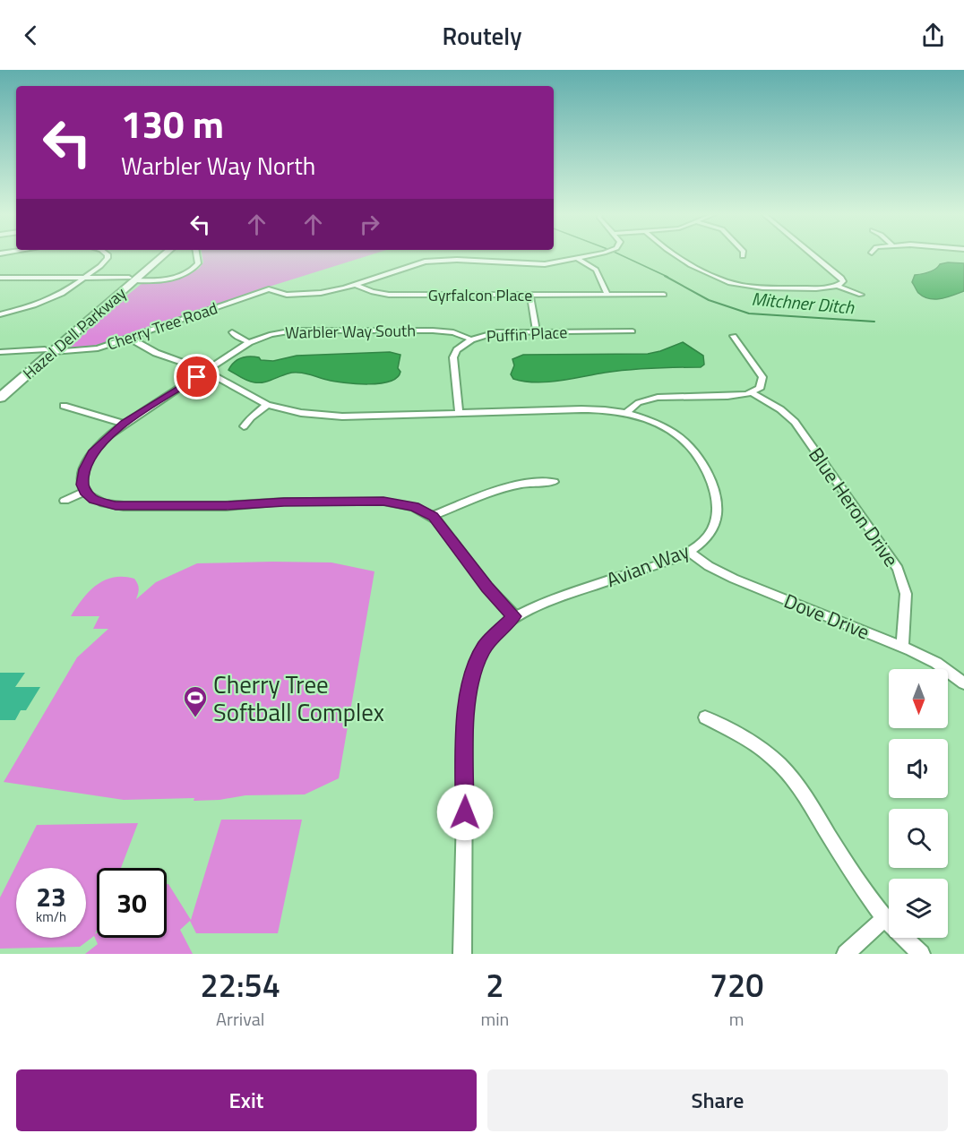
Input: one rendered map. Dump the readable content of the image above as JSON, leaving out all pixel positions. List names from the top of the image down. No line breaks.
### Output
{"streets":{"main road":["Hazel Dell Parkway"],"street":["Gyrfalcon Place","Cherry Tree Road","Warbler Way South","Puffin Place","Blue Heron Drive","Avian Way","Dove Drive"]},"crossings":[["Gyrfalcon Place","Cherry Tree Road"],["Cherry Tree Road","Hazel Dell Parkway"],["Cherry Tree Road","Avian Way"],["Warbler Way South","Puffin Place"],["Warbler Way South","Avian Way"],["Puffin Place","Avian Way"],["Blue Heron Drive","Dove Drive"],["Avian Way","Dove Drive"]],"water":["Mitchner Ditch"],"places":{"sports":["Cherry Tree Softball Complex"]},"north":"bottom","page":{"header":"Routely","turn":["130 m","Warbler Way North"],"speed":"23 km/h","limit":"30","eta":["22:54","Arrival","2","min","720","m"],"buttons":["Exit","Share"]}}
